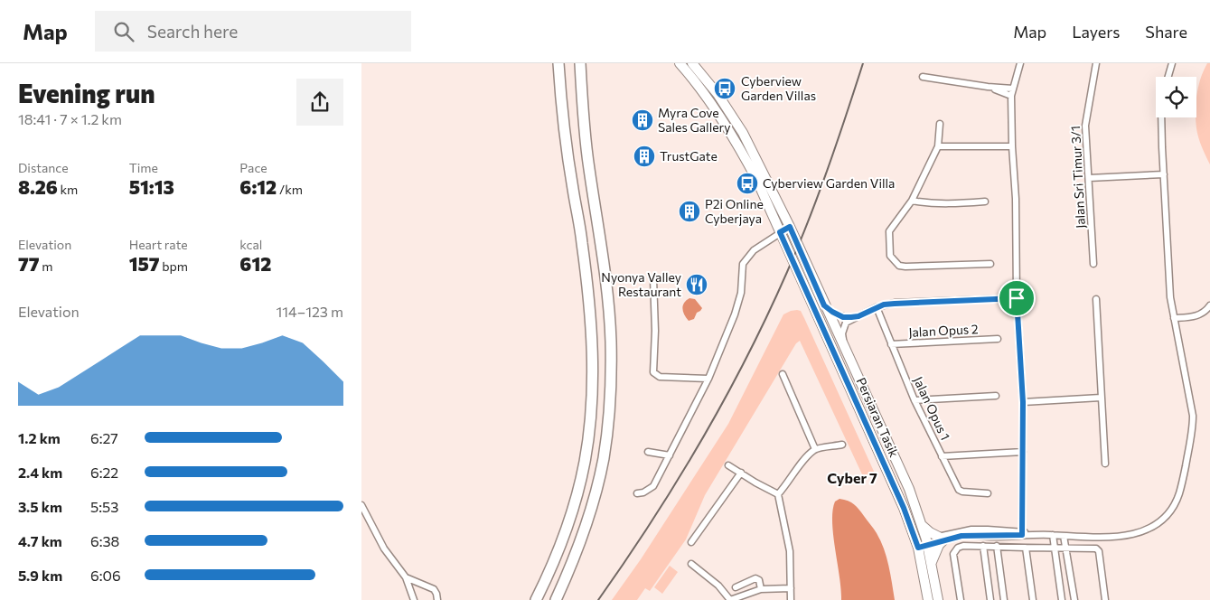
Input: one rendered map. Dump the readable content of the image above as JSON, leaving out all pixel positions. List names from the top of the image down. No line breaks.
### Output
{"streets":{"main road":["Persiaran Tasik"],"street":["Jalan Sri Timur 3/1","Jalan Opus 2","Jalan Opus 1"]},"crossings":[["Jalan Opus 2","Jalan Opus 1"]],"districts":["Cyber 7"],"places":{"bus stop":["Cyberview Garden Villas","Cyberview Garden Villa"],"building":["Myra Cove Sales Gallery","TrustGate","P2i Online Cyberjaya"],"restaurant":["Nyonya Valley Restaurant"]},"page":{"header":"Map","search":"Search here","nav":["Map","Layers","Share"],"heading":["Evening run","18:41 · 7 × 1.2 km"],"stats":[["Distance","8.26 km"],["Time","51:13"],["Pace","6:12 /km"],["Elevation","77 m"],["Heart rate","157 bpm"],["kcal","612"]],"chart":["Elevation","114–123 m"],"list":[{"name":"1.2 km","note":"6:27"},{"name":"2.4 km","note":"6:22"},{"name":"3.5 km","note":"5:53"},{"name":"4.7 km","note":"6:38"},{"name":"5.9 km","note":"6:06"}]}}
